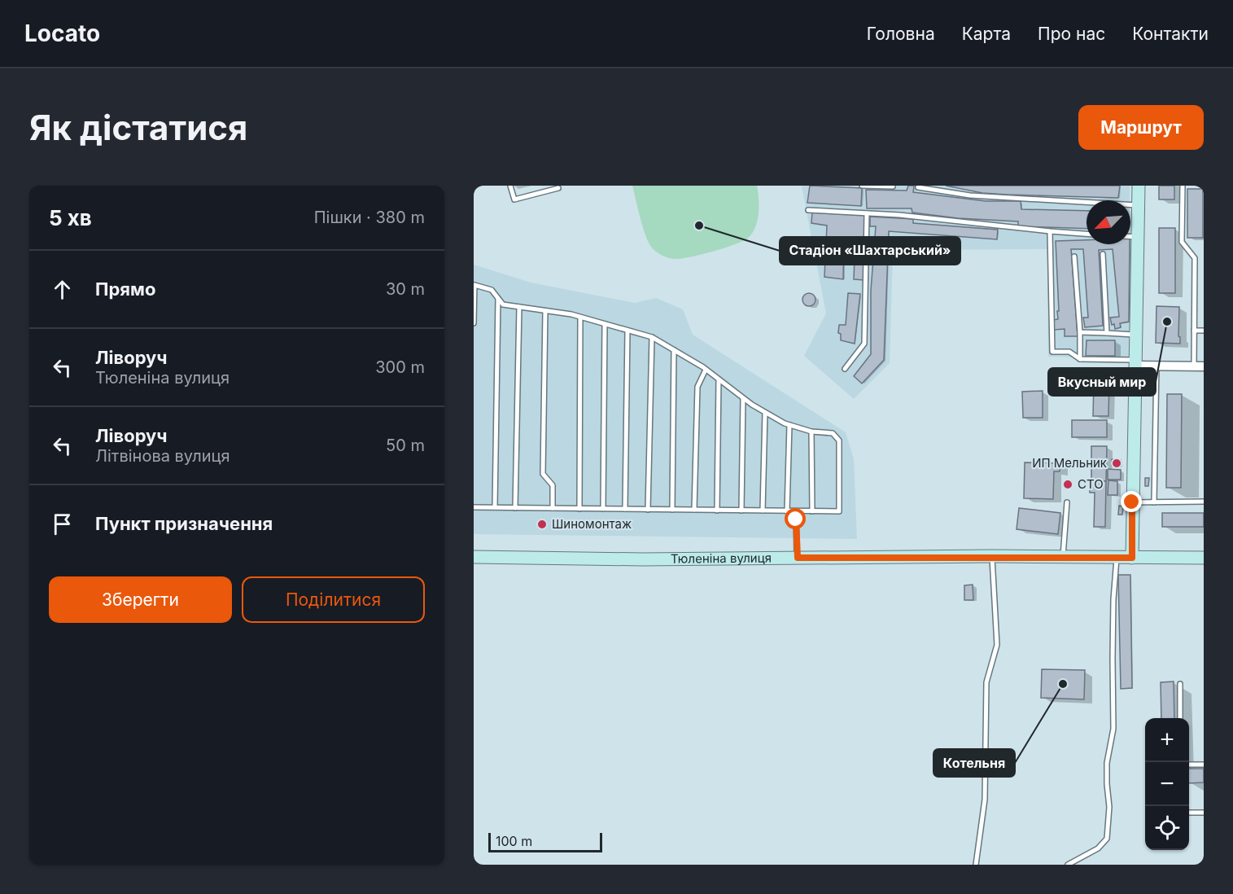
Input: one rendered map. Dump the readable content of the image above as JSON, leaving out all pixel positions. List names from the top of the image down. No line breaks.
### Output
{"streets":{"street":["Тюленіна вулиця"]},"places":["Стадіон «Шахтарський»","Вкусный мир","ИП Мельник","СТО","Шиномонтаж","Котельня"],"scale_bar":"100 m","north":"bottom left","page":{"header":"Locato","nav":["Головна","Карта","Про нас","Контакти"],"buttons":["Маршрут",["Зберегти","Поділитися"]],"title":"Як дістатися","heading":["5 хв","Пішки · 380 m"],"list":[["Прямо","30 m"],["Ліворуч","Тюленіна вулиця","300 m"],["Ліворуч","Літвінова вулиця","50 m"],"Пункт призначення"],"map_buttons":["+","−"],"scale":"100 m"}}
